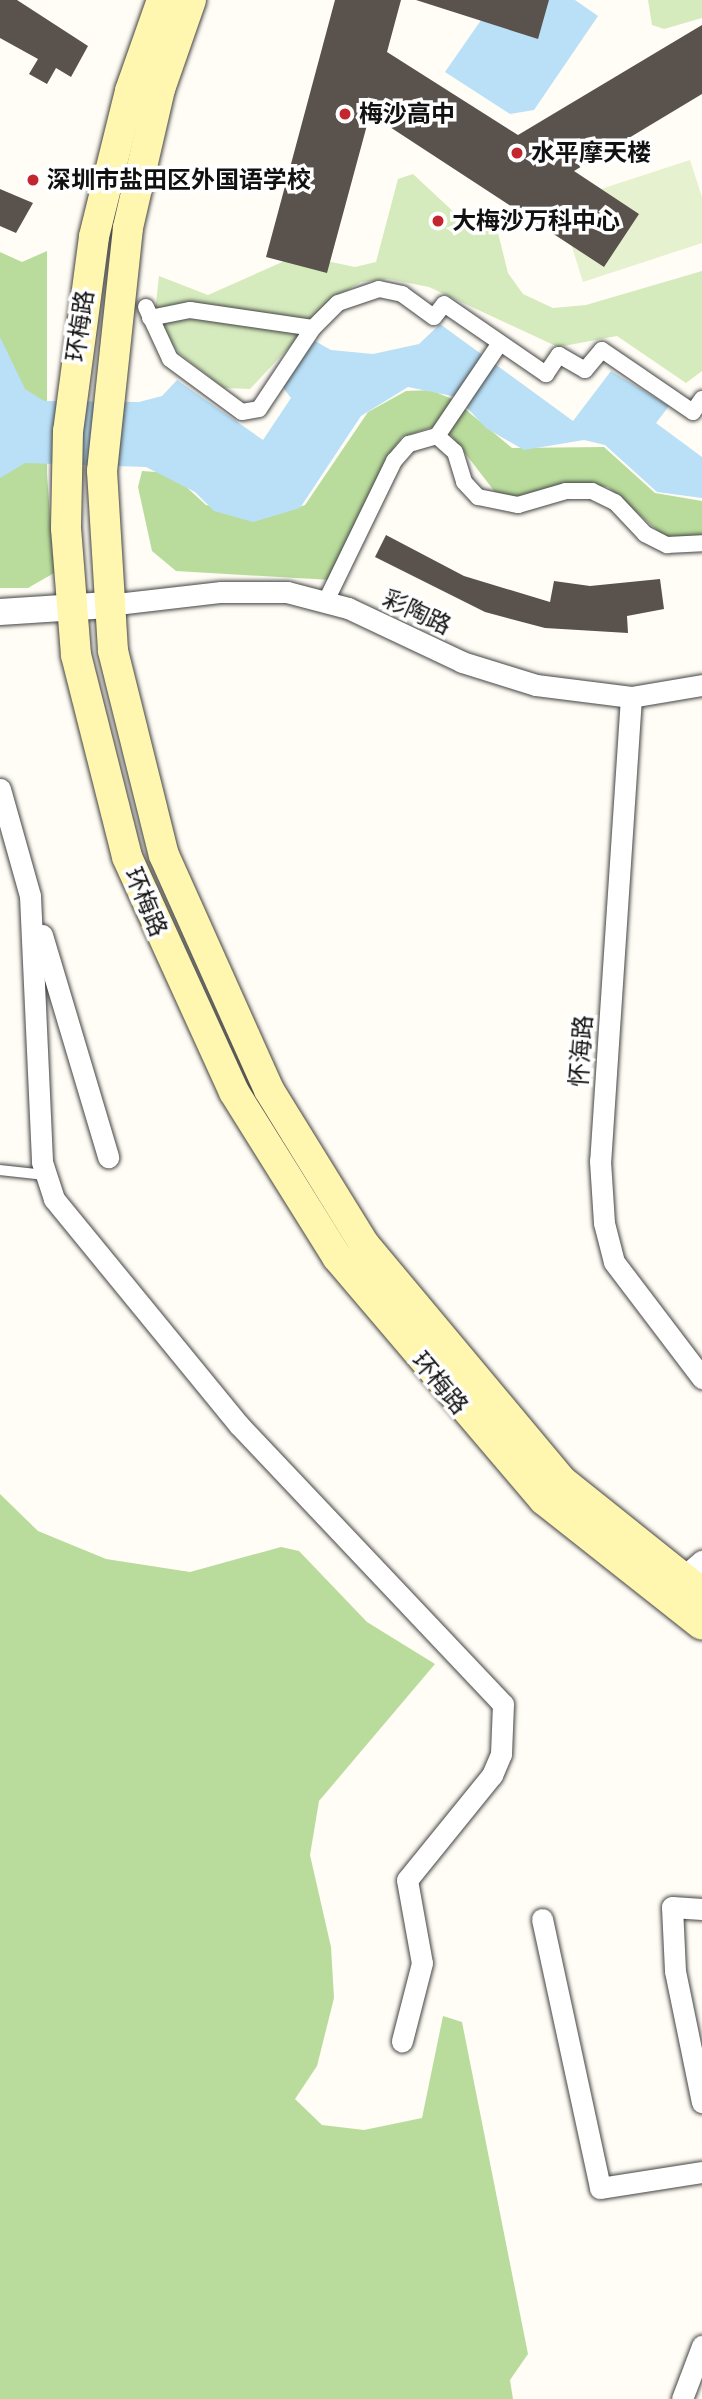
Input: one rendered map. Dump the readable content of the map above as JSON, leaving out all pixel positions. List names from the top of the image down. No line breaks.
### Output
{"streets":{"main road":["环梅路"],"street":["彩陶路","怀海路"]},"crossings":[["环梅路","彩陶路"],["彩陶路","怀海路"]],"places":["梅沙高中","水平摩天楼","深圳市盐田区外国语学校","大梅沙万科中心"]}
